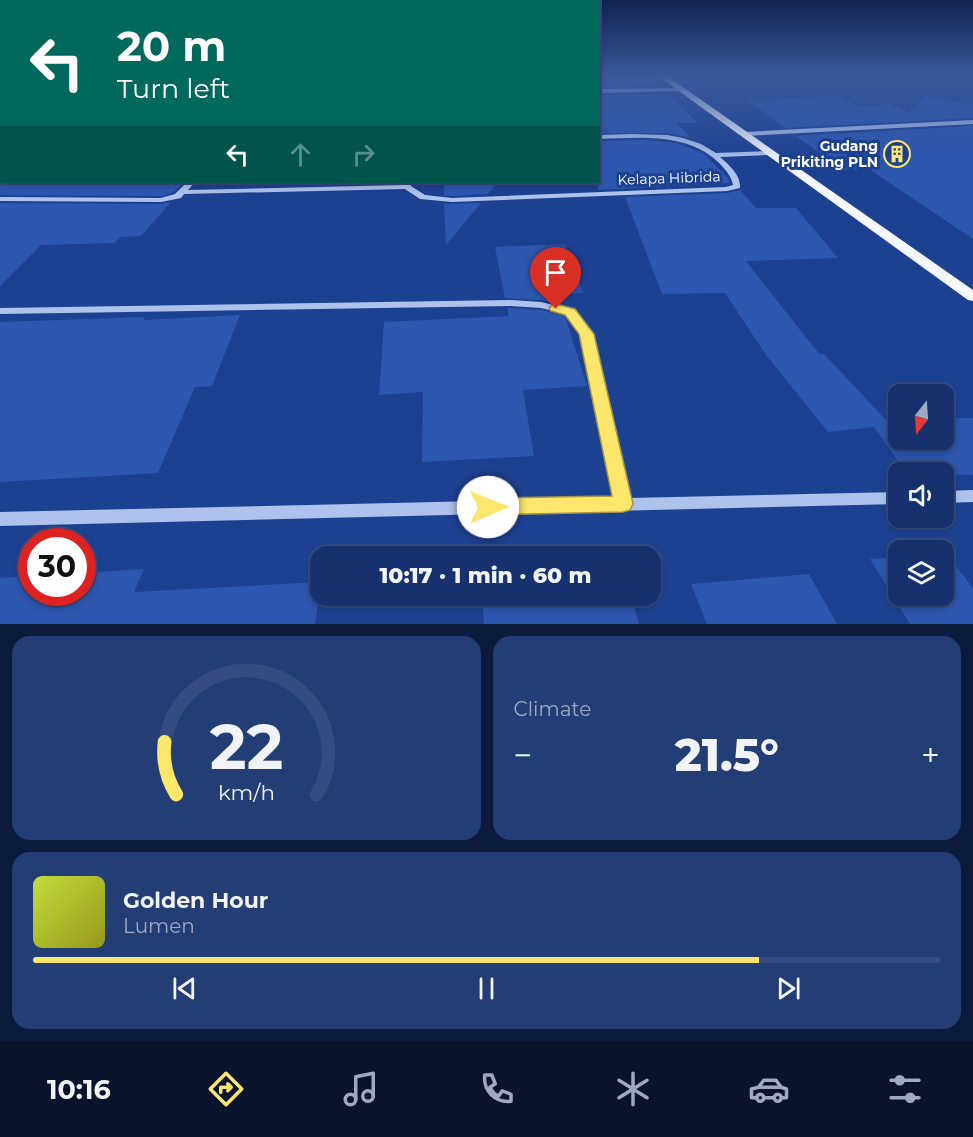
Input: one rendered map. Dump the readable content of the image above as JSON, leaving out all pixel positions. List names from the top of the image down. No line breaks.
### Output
{"streets":{"street":["Kelapa Hibrida"]},"places":{"building":["Gudang Prikiting PLN"]},"north":"bottom","page":{"turn":["20 m","Turn left"],"limit":"30","trip":"10:17 · 1 min · 60 m","tile":"Climate","heat":["−","21.5°","+"],"song":["Golden Hour","Lumen"],"tabs":"10:16","gauge":["22","km/h"]}}
